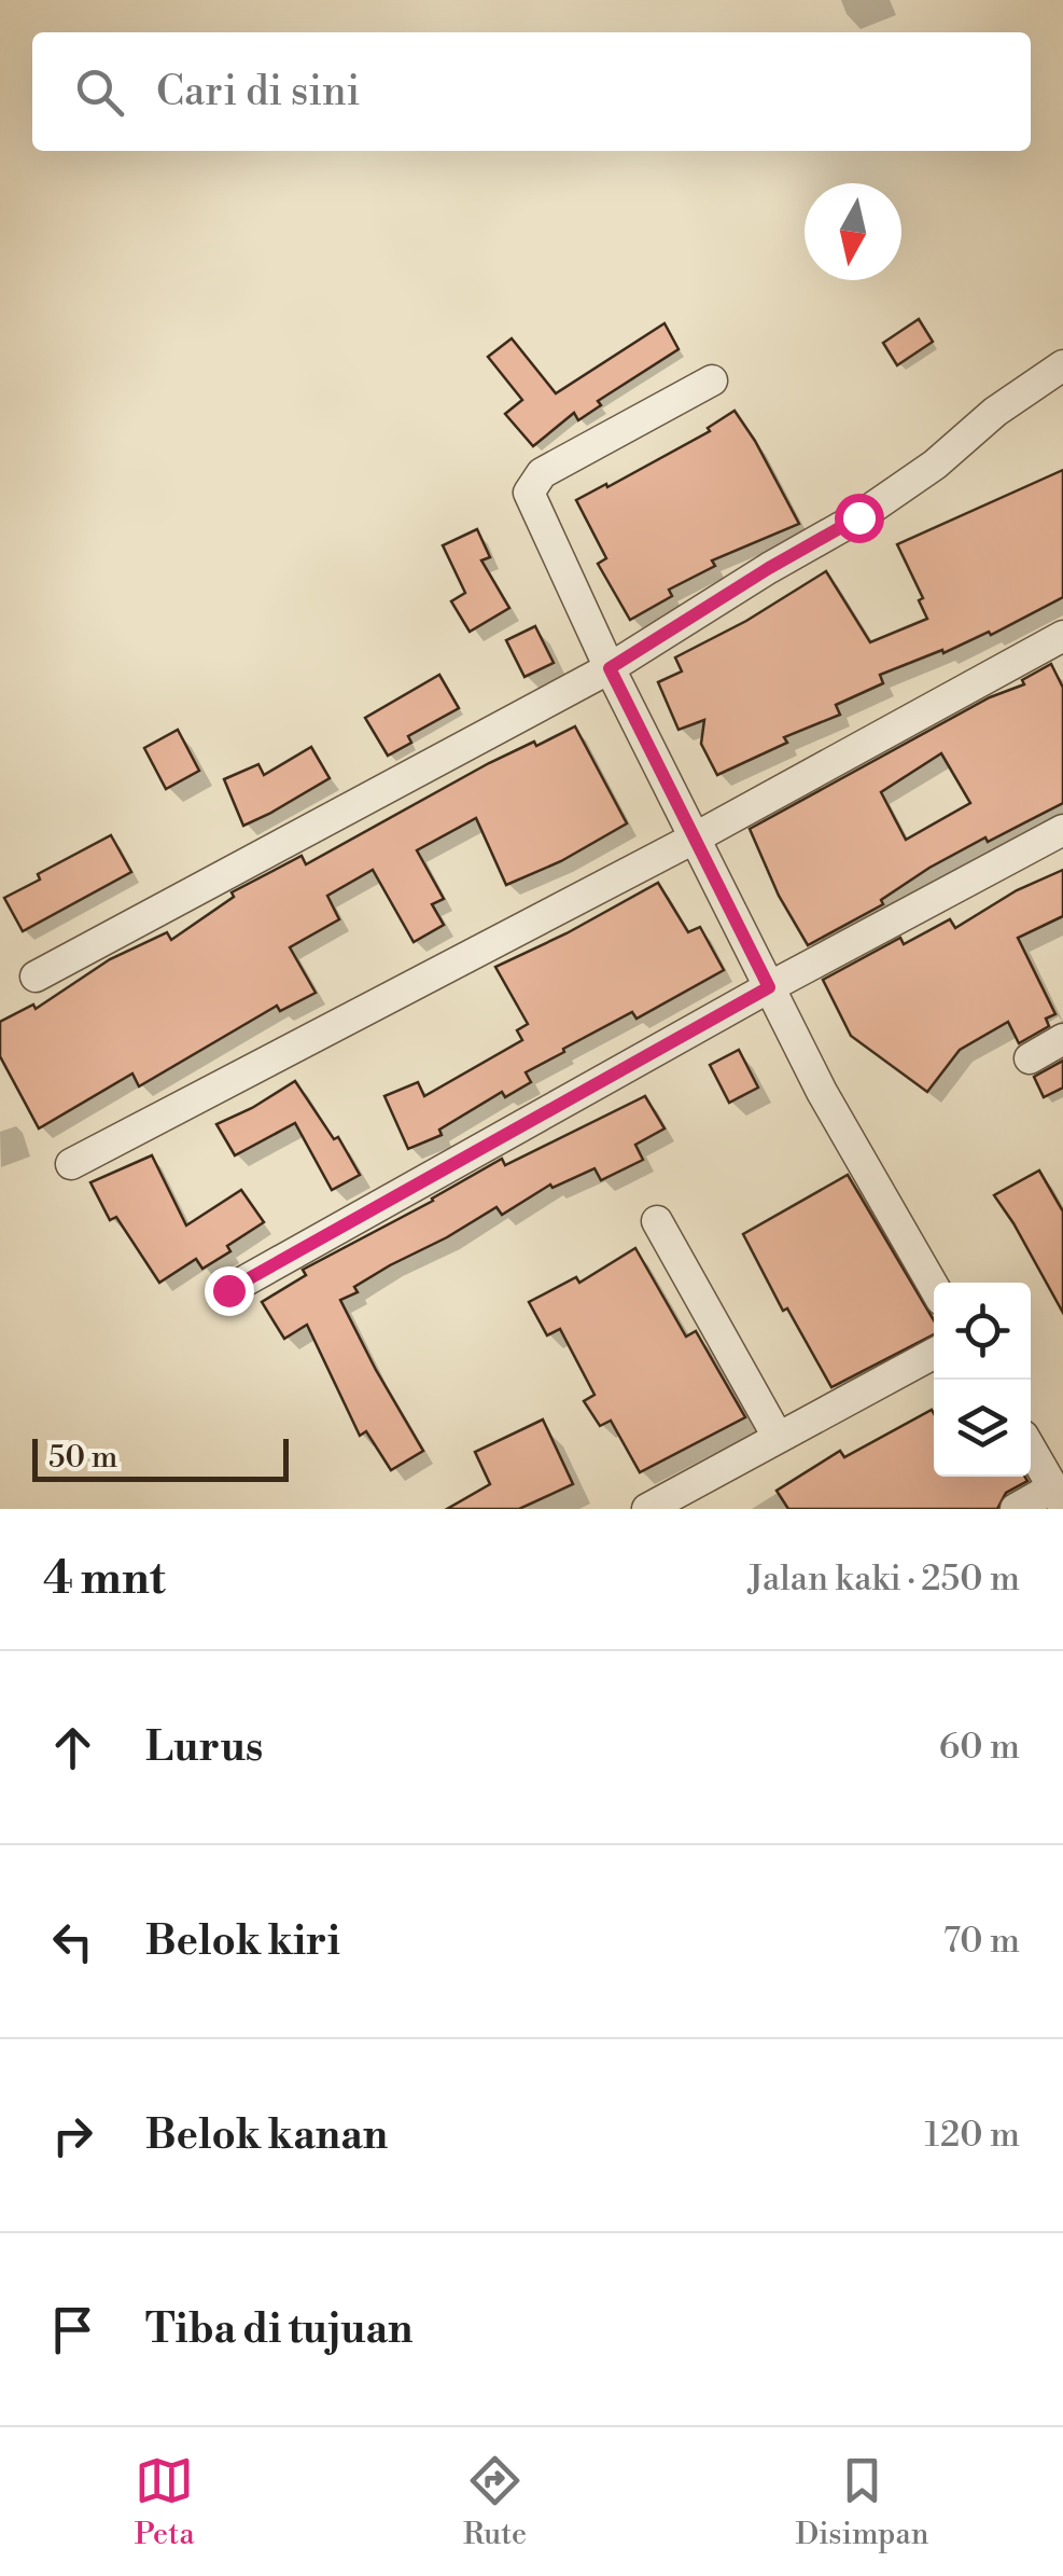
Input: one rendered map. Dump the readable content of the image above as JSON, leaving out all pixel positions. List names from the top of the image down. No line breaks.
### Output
{"scale_bar":"50 m","north":"bottom","page":{"search":"Cari di sini","scale":"50 m","heading":["4 mnt","Jalan kaki · 250 m"],"list":[["Lurus","60 m"],["Belok kiri","70 m"],["Belok kanan","120 m"],"Tiba di tujuan"],"nav":["Peta","Rute","Disimpan"]}}
